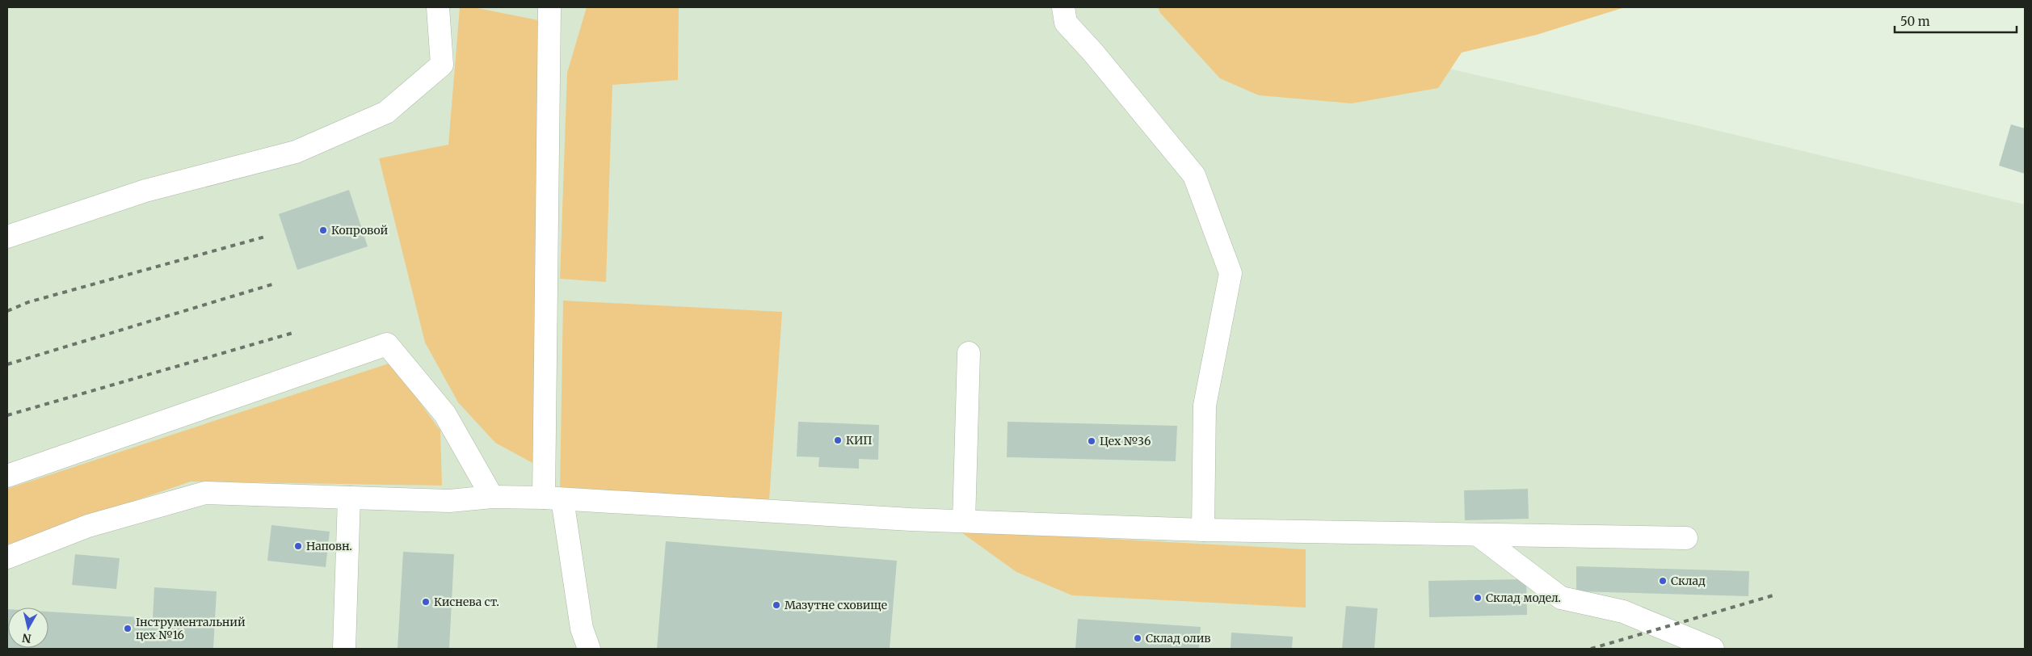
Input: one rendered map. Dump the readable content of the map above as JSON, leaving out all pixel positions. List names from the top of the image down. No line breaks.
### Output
{"places":["Копровой","КИП","Цех №36","Наповн.","Склад","Склад модел.","Киснева ст.","Мазутне сховище","Інструментальний цех №16","Склад олив"],"scale_bar":"50 m","north":"bottom"}
